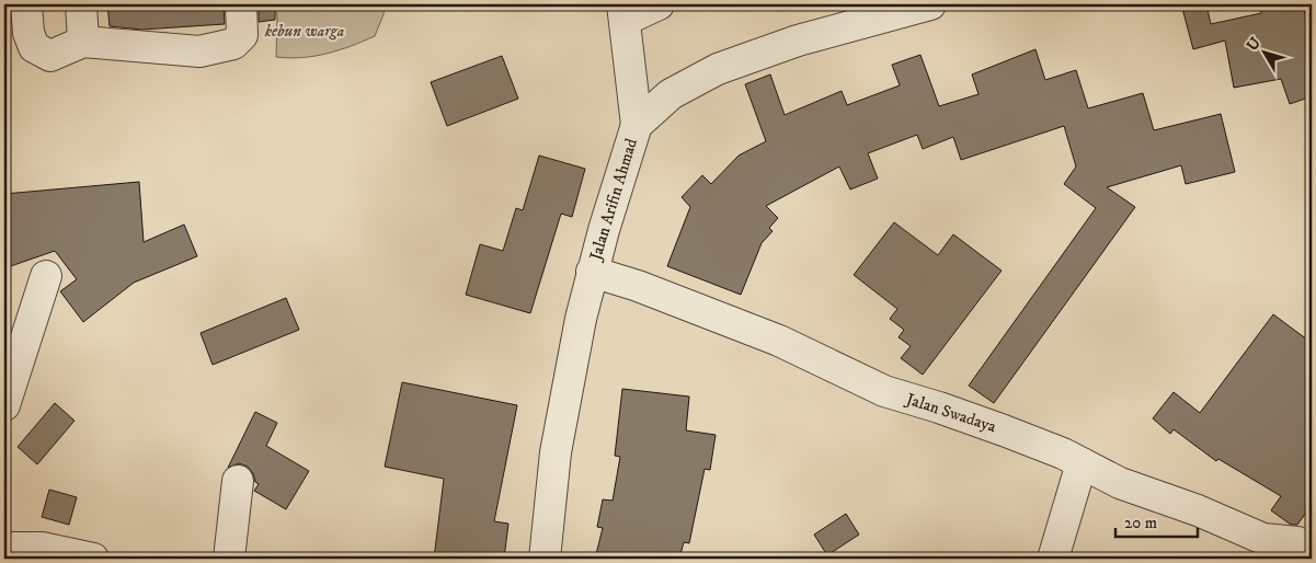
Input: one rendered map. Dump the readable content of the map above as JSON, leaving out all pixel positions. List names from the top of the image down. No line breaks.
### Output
{"streets":{"street":["Jalan Arifin Ahmad","Jalan Swadaya"]},"crossings":[["Jalan Arifin Ahmad","Jalan Swadaya"]],"parks":["kebun warga"],"scale_bar":"20 m","north":"top left"}
